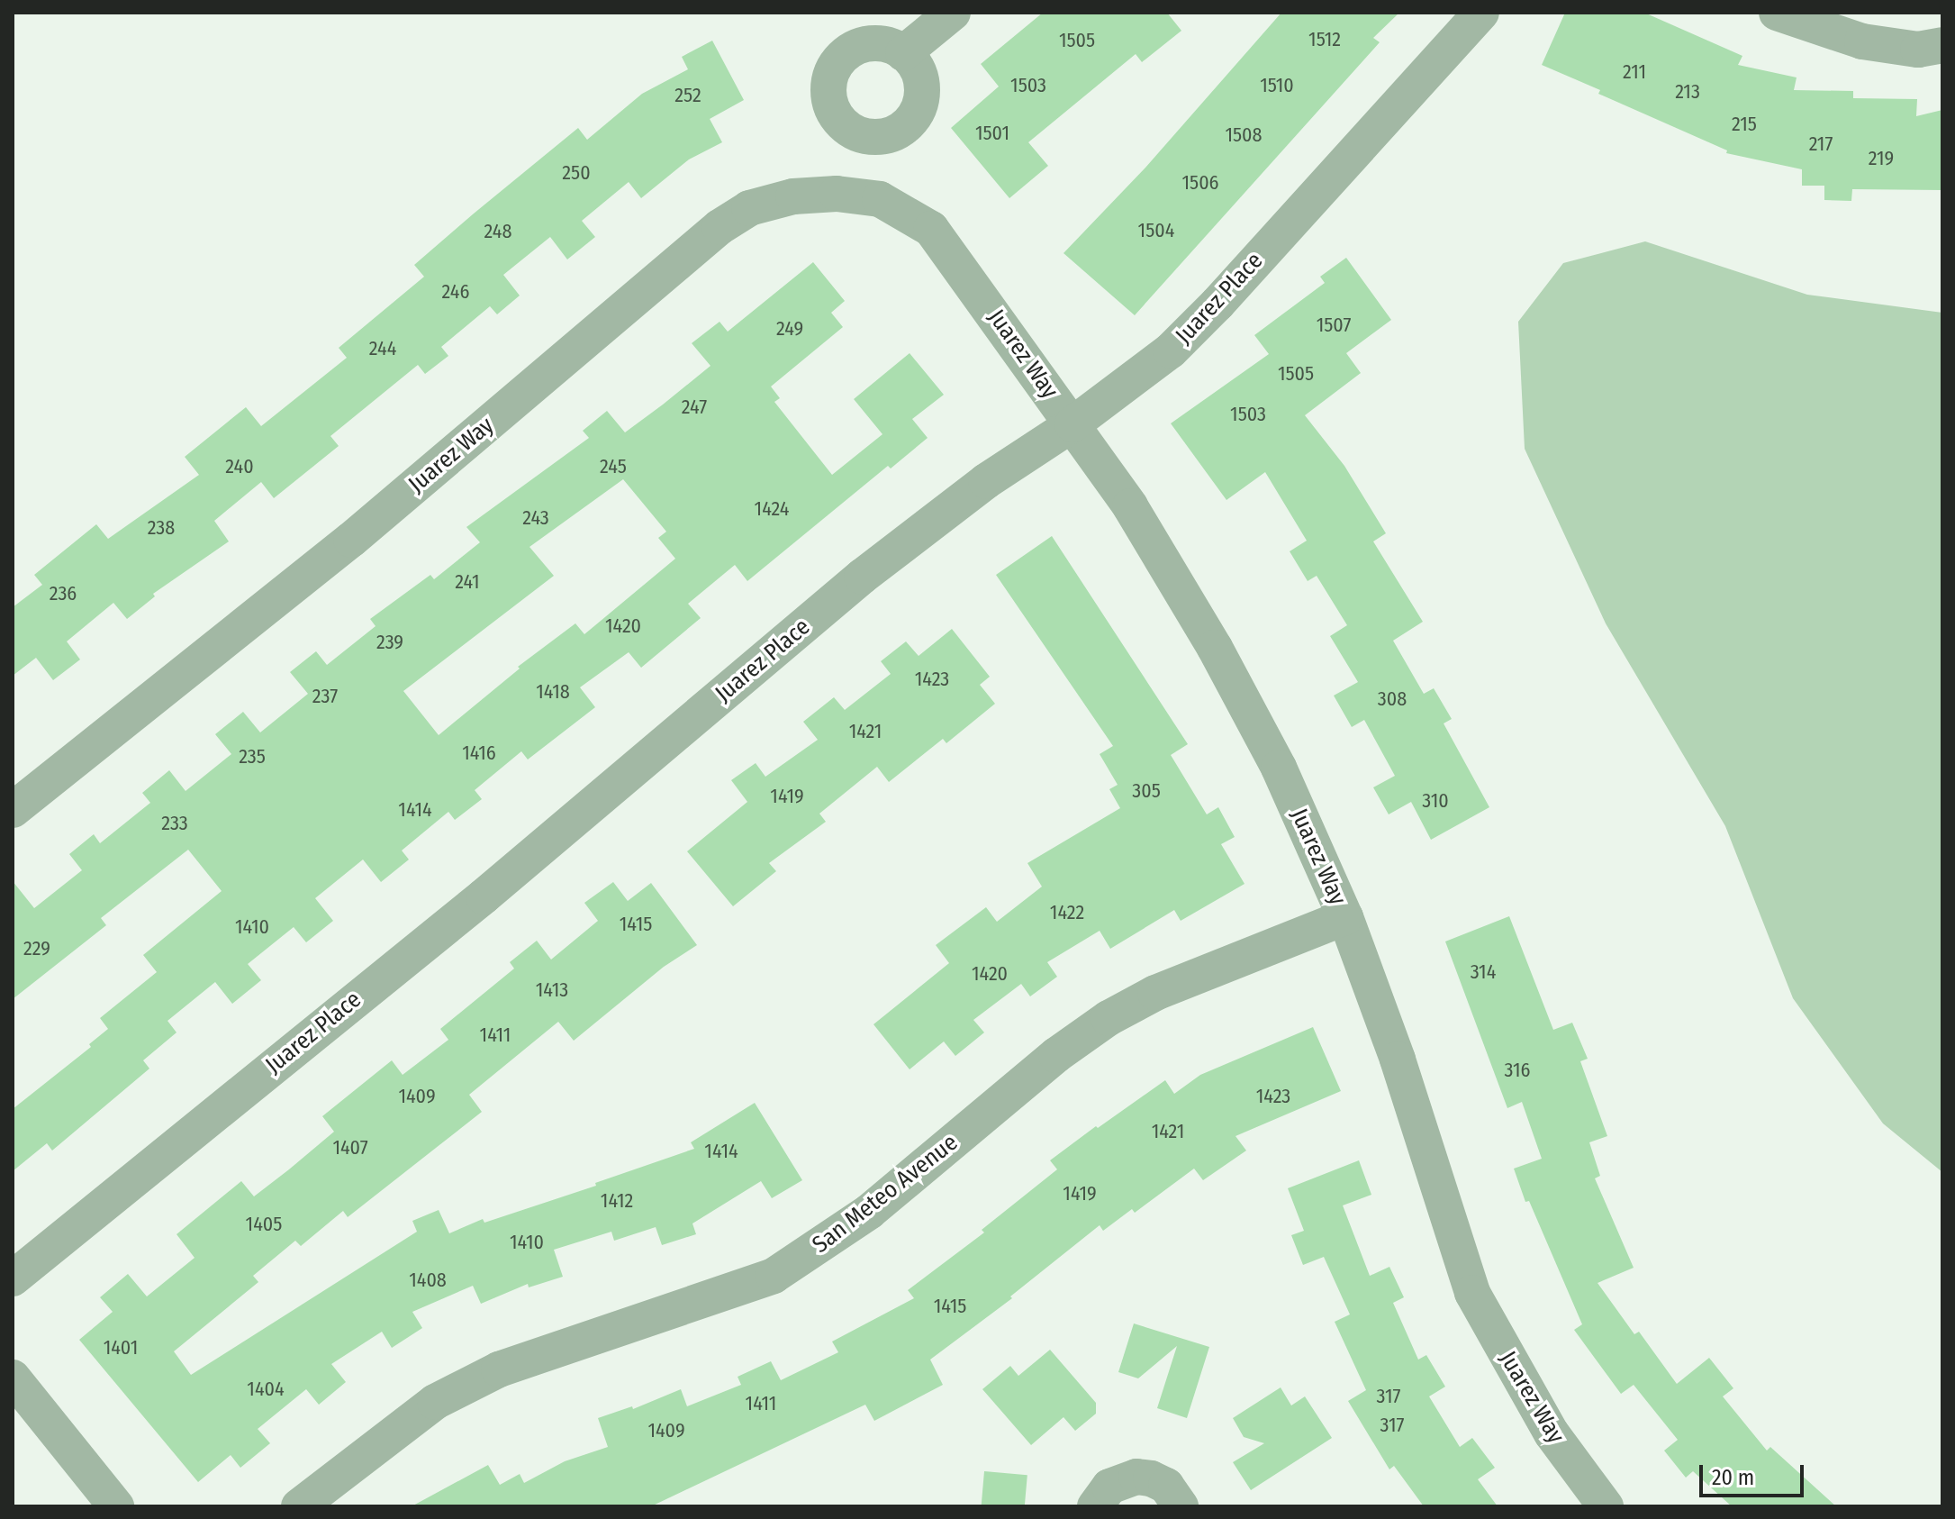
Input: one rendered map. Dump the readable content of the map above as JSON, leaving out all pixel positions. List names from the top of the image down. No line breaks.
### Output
{"streets":{"street":["Juarez Place","Juarez Way","San Meteo Avenue"]},"crossings":[["Juarez Place","Juarez Way"],["Juarez Way","San Meteo Avenue"]],"house_numbers":["1512","1505","211","1503","1510","213","252","215","1501","1508","217","219","250","1506","1504","248","246","1507","249","244","1505","247","1503","240","245","1424","243","238","241","236","1420","239","1423","1418","237","308","1421","1416","235","305","1419","310","1414","233","1422","1415","1410","229","314","1420","1413","1411","316","1409","1423","1421","1407","1414","1419","1412","1405","1410","1408","1415","1401","1404","317","1411","317","1409"],"scale_bar":"20 m"}
